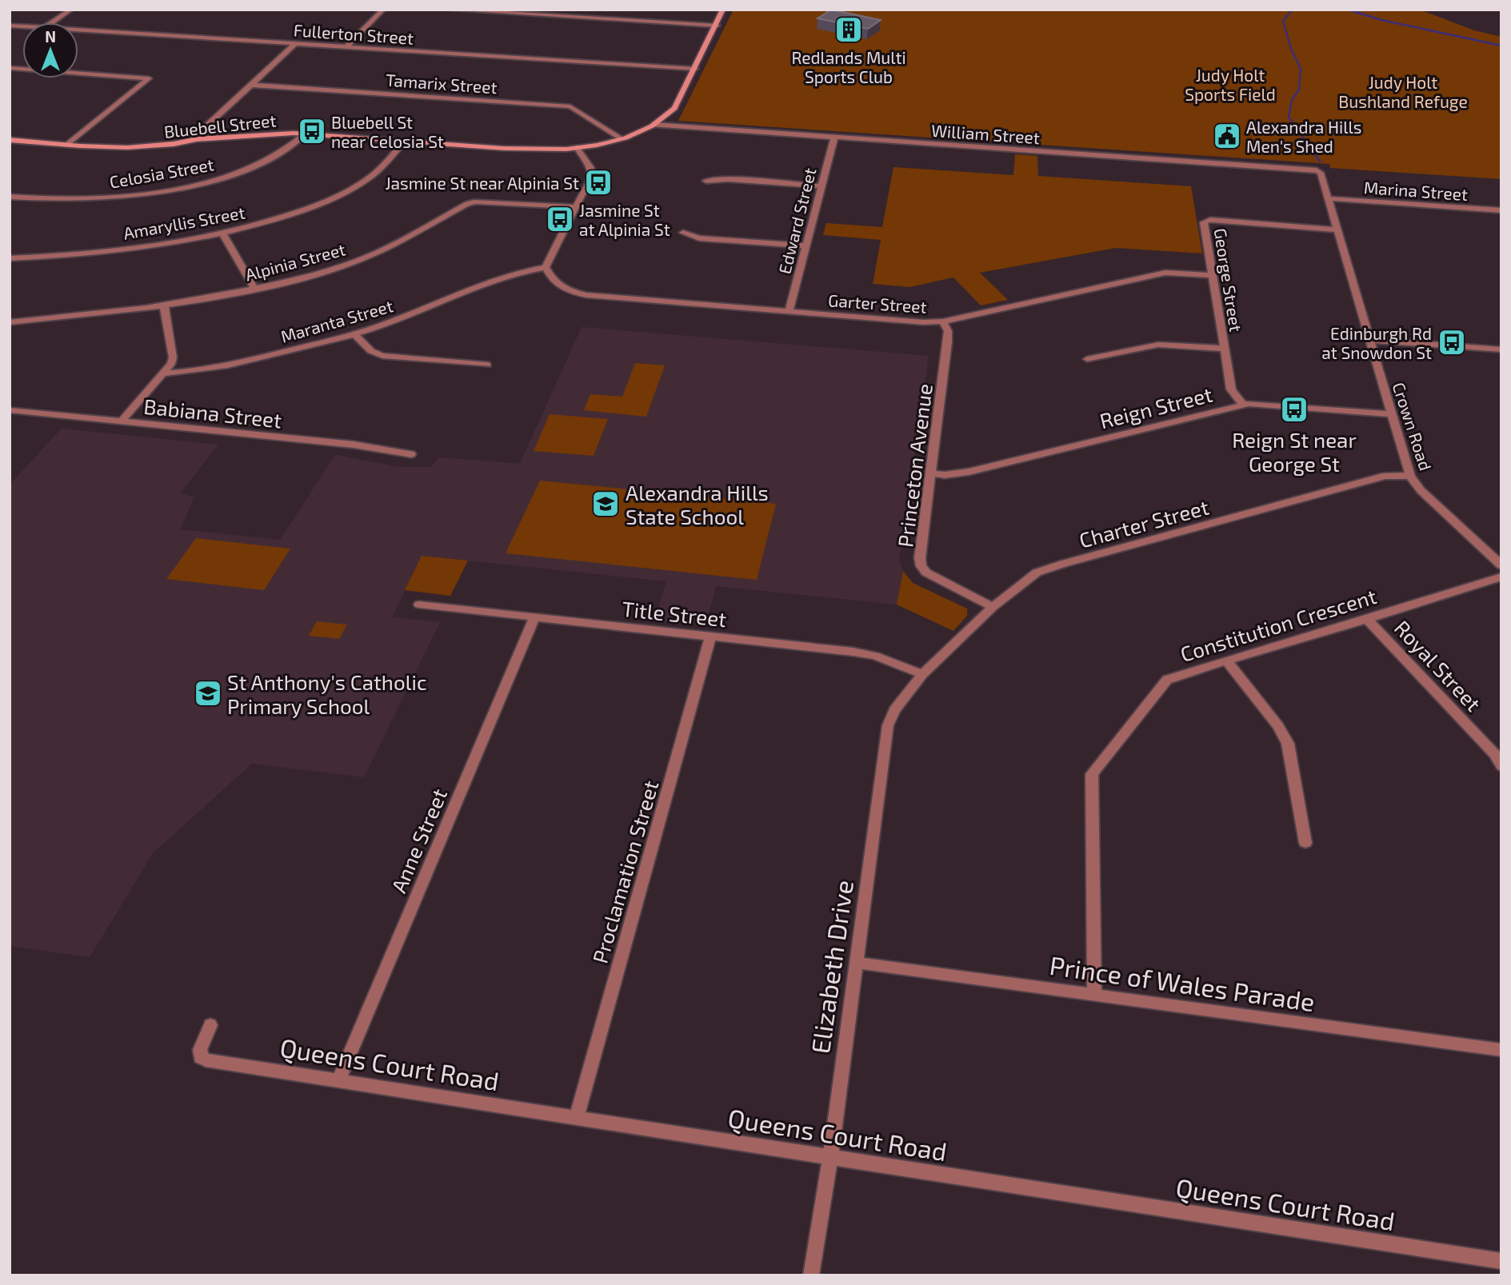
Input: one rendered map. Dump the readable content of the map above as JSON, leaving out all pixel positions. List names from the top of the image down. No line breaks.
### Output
{"streets":{"street":["Fullerton Street","Tamarix Street","Bluebell Street","William Street","Celosia Street","Marina Street","Edward Street","Amaryllis Street","Alpinia Street","George Street","Garter Street","Maranta Street","Reign Street","Babiana Street","Crown Road","Princeton Avenue","Charter Street","Title Street","Constitution Crescent","Royal Street","Anne Street","Proclamation Street","Elizabeth Drive","Prince of Wales Parade","Queens Court Road"]},"crossings":[["Fullerton Street","Bluebell Street"],["Tamarix Street","Bluebell Street"],["Bluebell Street","William Street"],["Bluebell Street","Celosia Street"],["Bluebell Street","Amaryllis Street"],["William Street","Edward Street"],["William Street","Crown Road"],["Marina Street","Crown Road"],["Edward Street","Garter Street"],["George Street","Garter Street"],["George Street","Reign Street"],["George Street","Crown Road"],["Garter Street","Maranta Street"],["Garter Street","Princeton Avenue"],["Reign Street","Crown Road"],["Reign Street","Princeton Avenue"],["Crown Road","Charter Street"],["Princeton Avenue","Charter Street"],["Charter Street","Title Street"],["Charter Street","Elizabeth Drive"],["Title Street","Anne Street"],["Title Street","Proclamation Street"],["Title Street","Elizabeth Drive"],["Constitution Crescent","Royal Street"],["Constitution Crescent","Prince of Wales Parade"],["Anne Street","Queens Court Road"],["Proclamation Street","Queens Court Road"],["Elizabeth Drive","Prince of Wales Parade"],["Elizabeth Drive","Queens Court Road"]],"parks":["Judy Holt Sports Field","Judy Holt Bushland Refuge"],"places":{"building":["Redlands Multi Sports Club"],"bus stop":["Bluebell St near Celosia St","Jasmine St near Alpinia St","Jasmine St at Alpinia St","Edinburgh Rd at Snowdon St","Reign St near George St"],"public building":["Alexandra Hills Men's Shed"],"school or university":["Alexandra Hills State School","St Anthony's Catholic Primary School"]},"north":"top"}
